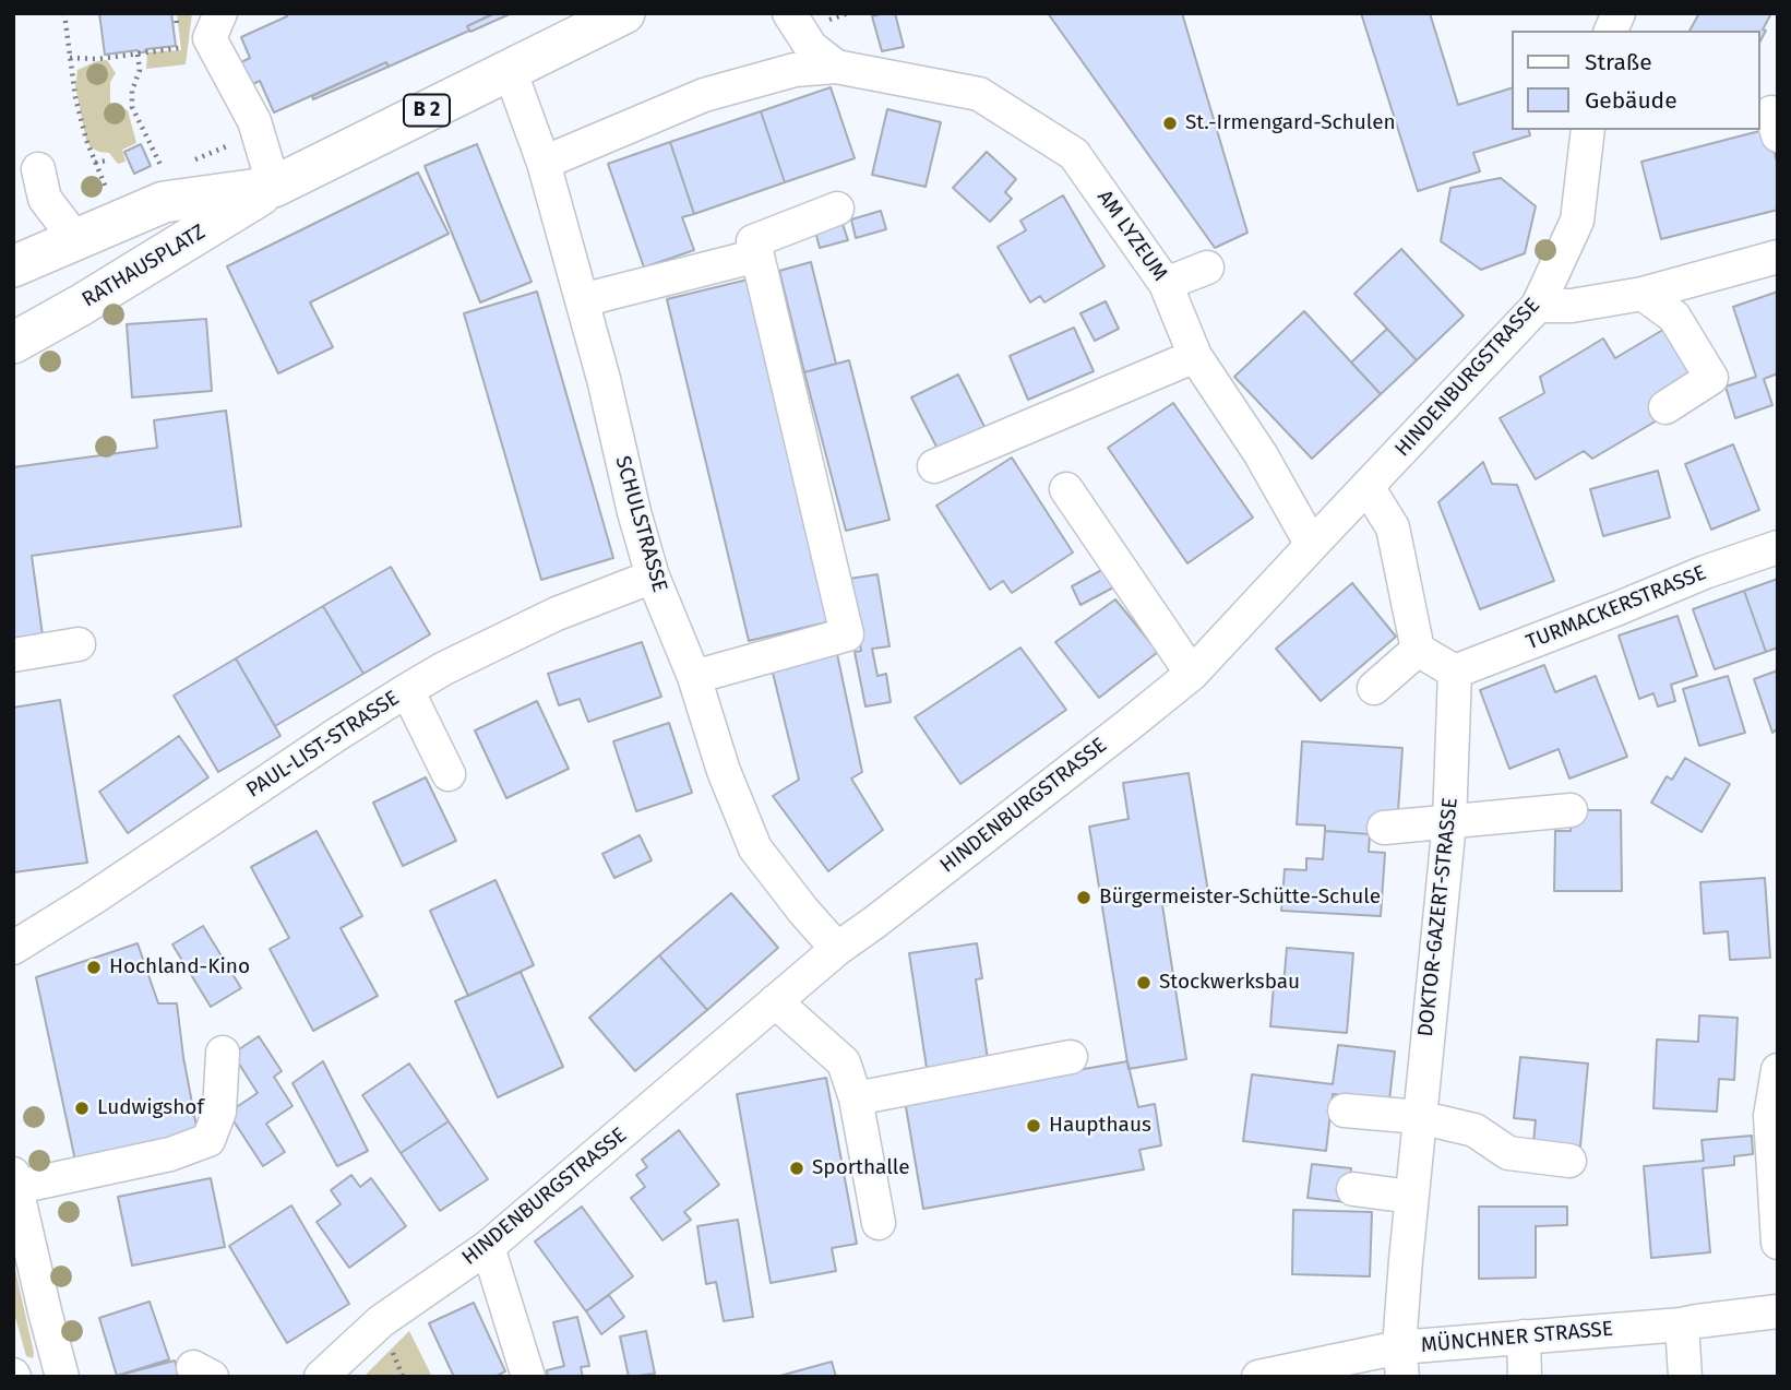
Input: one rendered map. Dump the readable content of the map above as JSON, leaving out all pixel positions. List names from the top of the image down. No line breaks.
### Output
{"streets":{"main road":["B 2","RATHAUSPLATZ"],"street":["AM LYZEUM","HINDENBURGSTRASSE","SCHULSTRASSE","TURMACKERSTRASSE","PAUL-LIST-STRASSE","DOKTOR-GAZERT-STRASSE","MÜNCHNER STRASSE"]},"crossings":[["B 2","RATHAUSPLATZ"],["B 2","SCHULSTRASSE"],["AM LYZEUM","HINDENBURGSTRASSE"],["AM LYZEUM","SCHULSTRASSE"],["HINDENBURGSTRASSE","SCHULSTRASSE"],["SCHULSTRASSE","PAUL-LIST-STRASSE"],["TURMACKERSTRASSE","DOKTOR-GAZERT-STRASSE"],["DOKTOR-GAZERT-STRASSE","MÜNCHNER STRASSE"]],"places":["St.-Irmengard-Schulen","Bürgermeister-Schütte-Schule","Hochland-Kino","Stockwerksbau","Ludwigshof","Haupthaus","Sporthalle"],"legend":["Straße","Gebäude"]}
